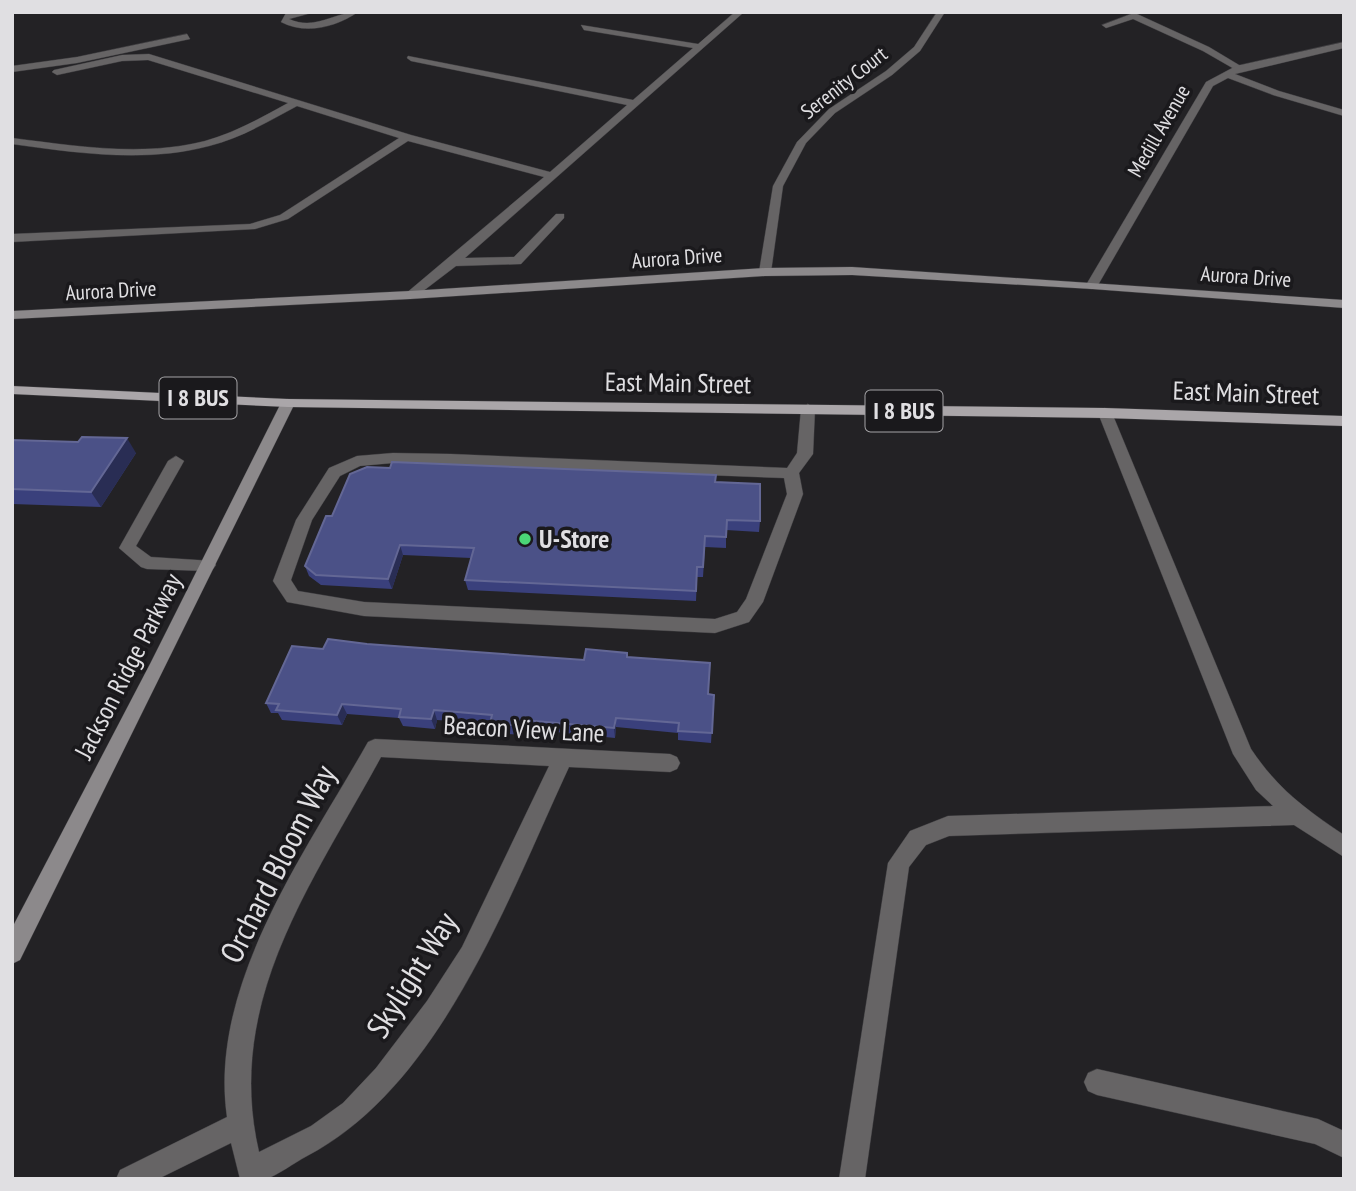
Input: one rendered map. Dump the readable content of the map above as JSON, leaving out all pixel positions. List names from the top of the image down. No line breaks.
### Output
{"streets":{"main road":["East Main Street","I 8 BUS"],"street":["Serenity Court","Medill Avenue","Aurora Drive","Jackson Ridge Parkway","Beacon View Lane","Orchard Bloom Way","Skylight Way"]},"crossings":[["Serenity Court","Aurora Drive"],["Medill Avenue","Aurora Drive"],["East Main Street","Jackson Ridge Parkway"],["Beacon View Lane","Orchard Bloom Way"],["Beacon View Lane","Skylight Way"],["Orchard Bloom Way","Skylight Way"]],"places":["U-Store"]}
